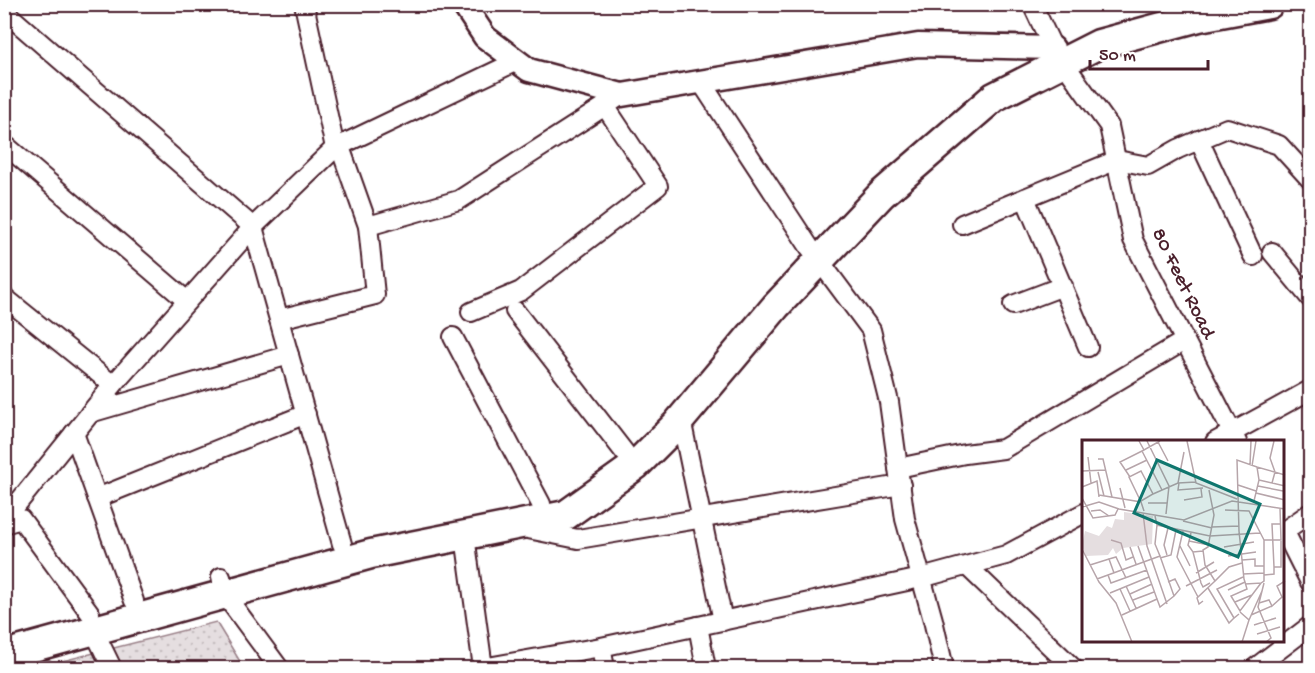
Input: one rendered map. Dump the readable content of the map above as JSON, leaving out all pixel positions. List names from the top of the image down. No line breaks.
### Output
{"streets":{"street":["80 Feet Road"]},"scale_bar":"50 m"}
